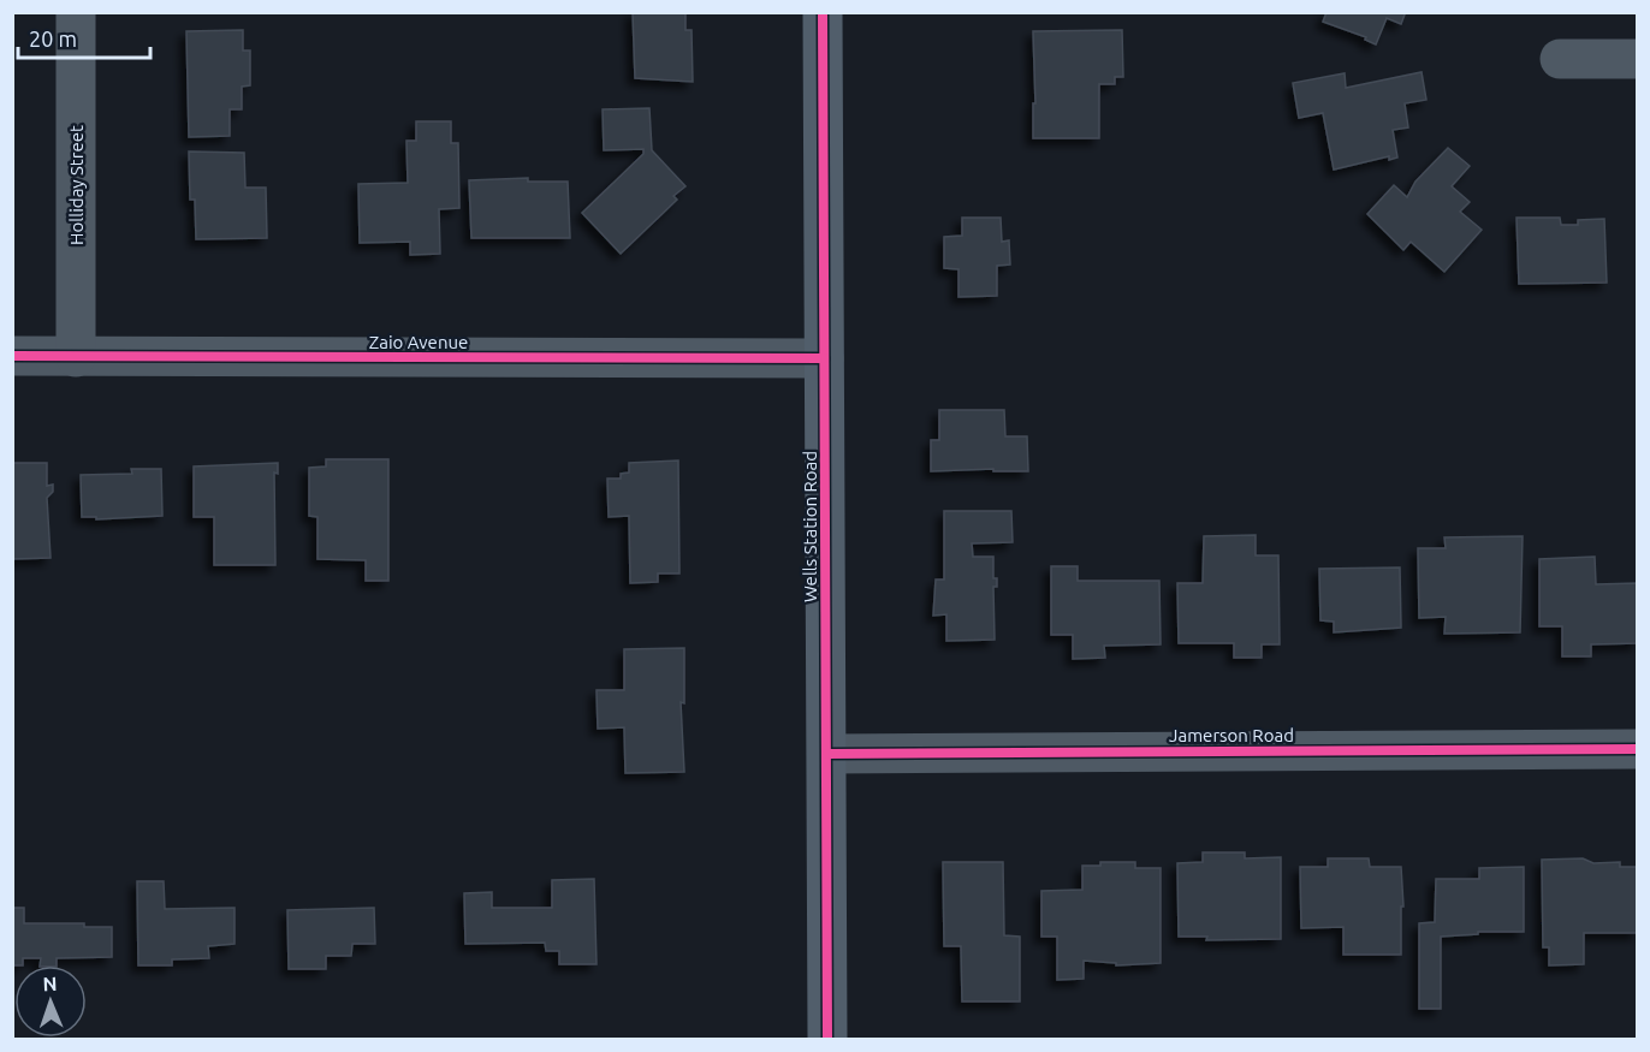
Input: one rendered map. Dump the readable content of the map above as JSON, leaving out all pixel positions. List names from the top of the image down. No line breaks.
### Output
{"streets":{"street":["Holliday Street","Zaio Avenue","Wells Station Road","Jamerson Road"]},"crossings":[["Holliday Street","Zaio Avenue"],["Zaio Avenue","Wells Station Road"],["Wells Station Road","Jamerson Road"]],"scale_bar":"20 m","north":"top"}
